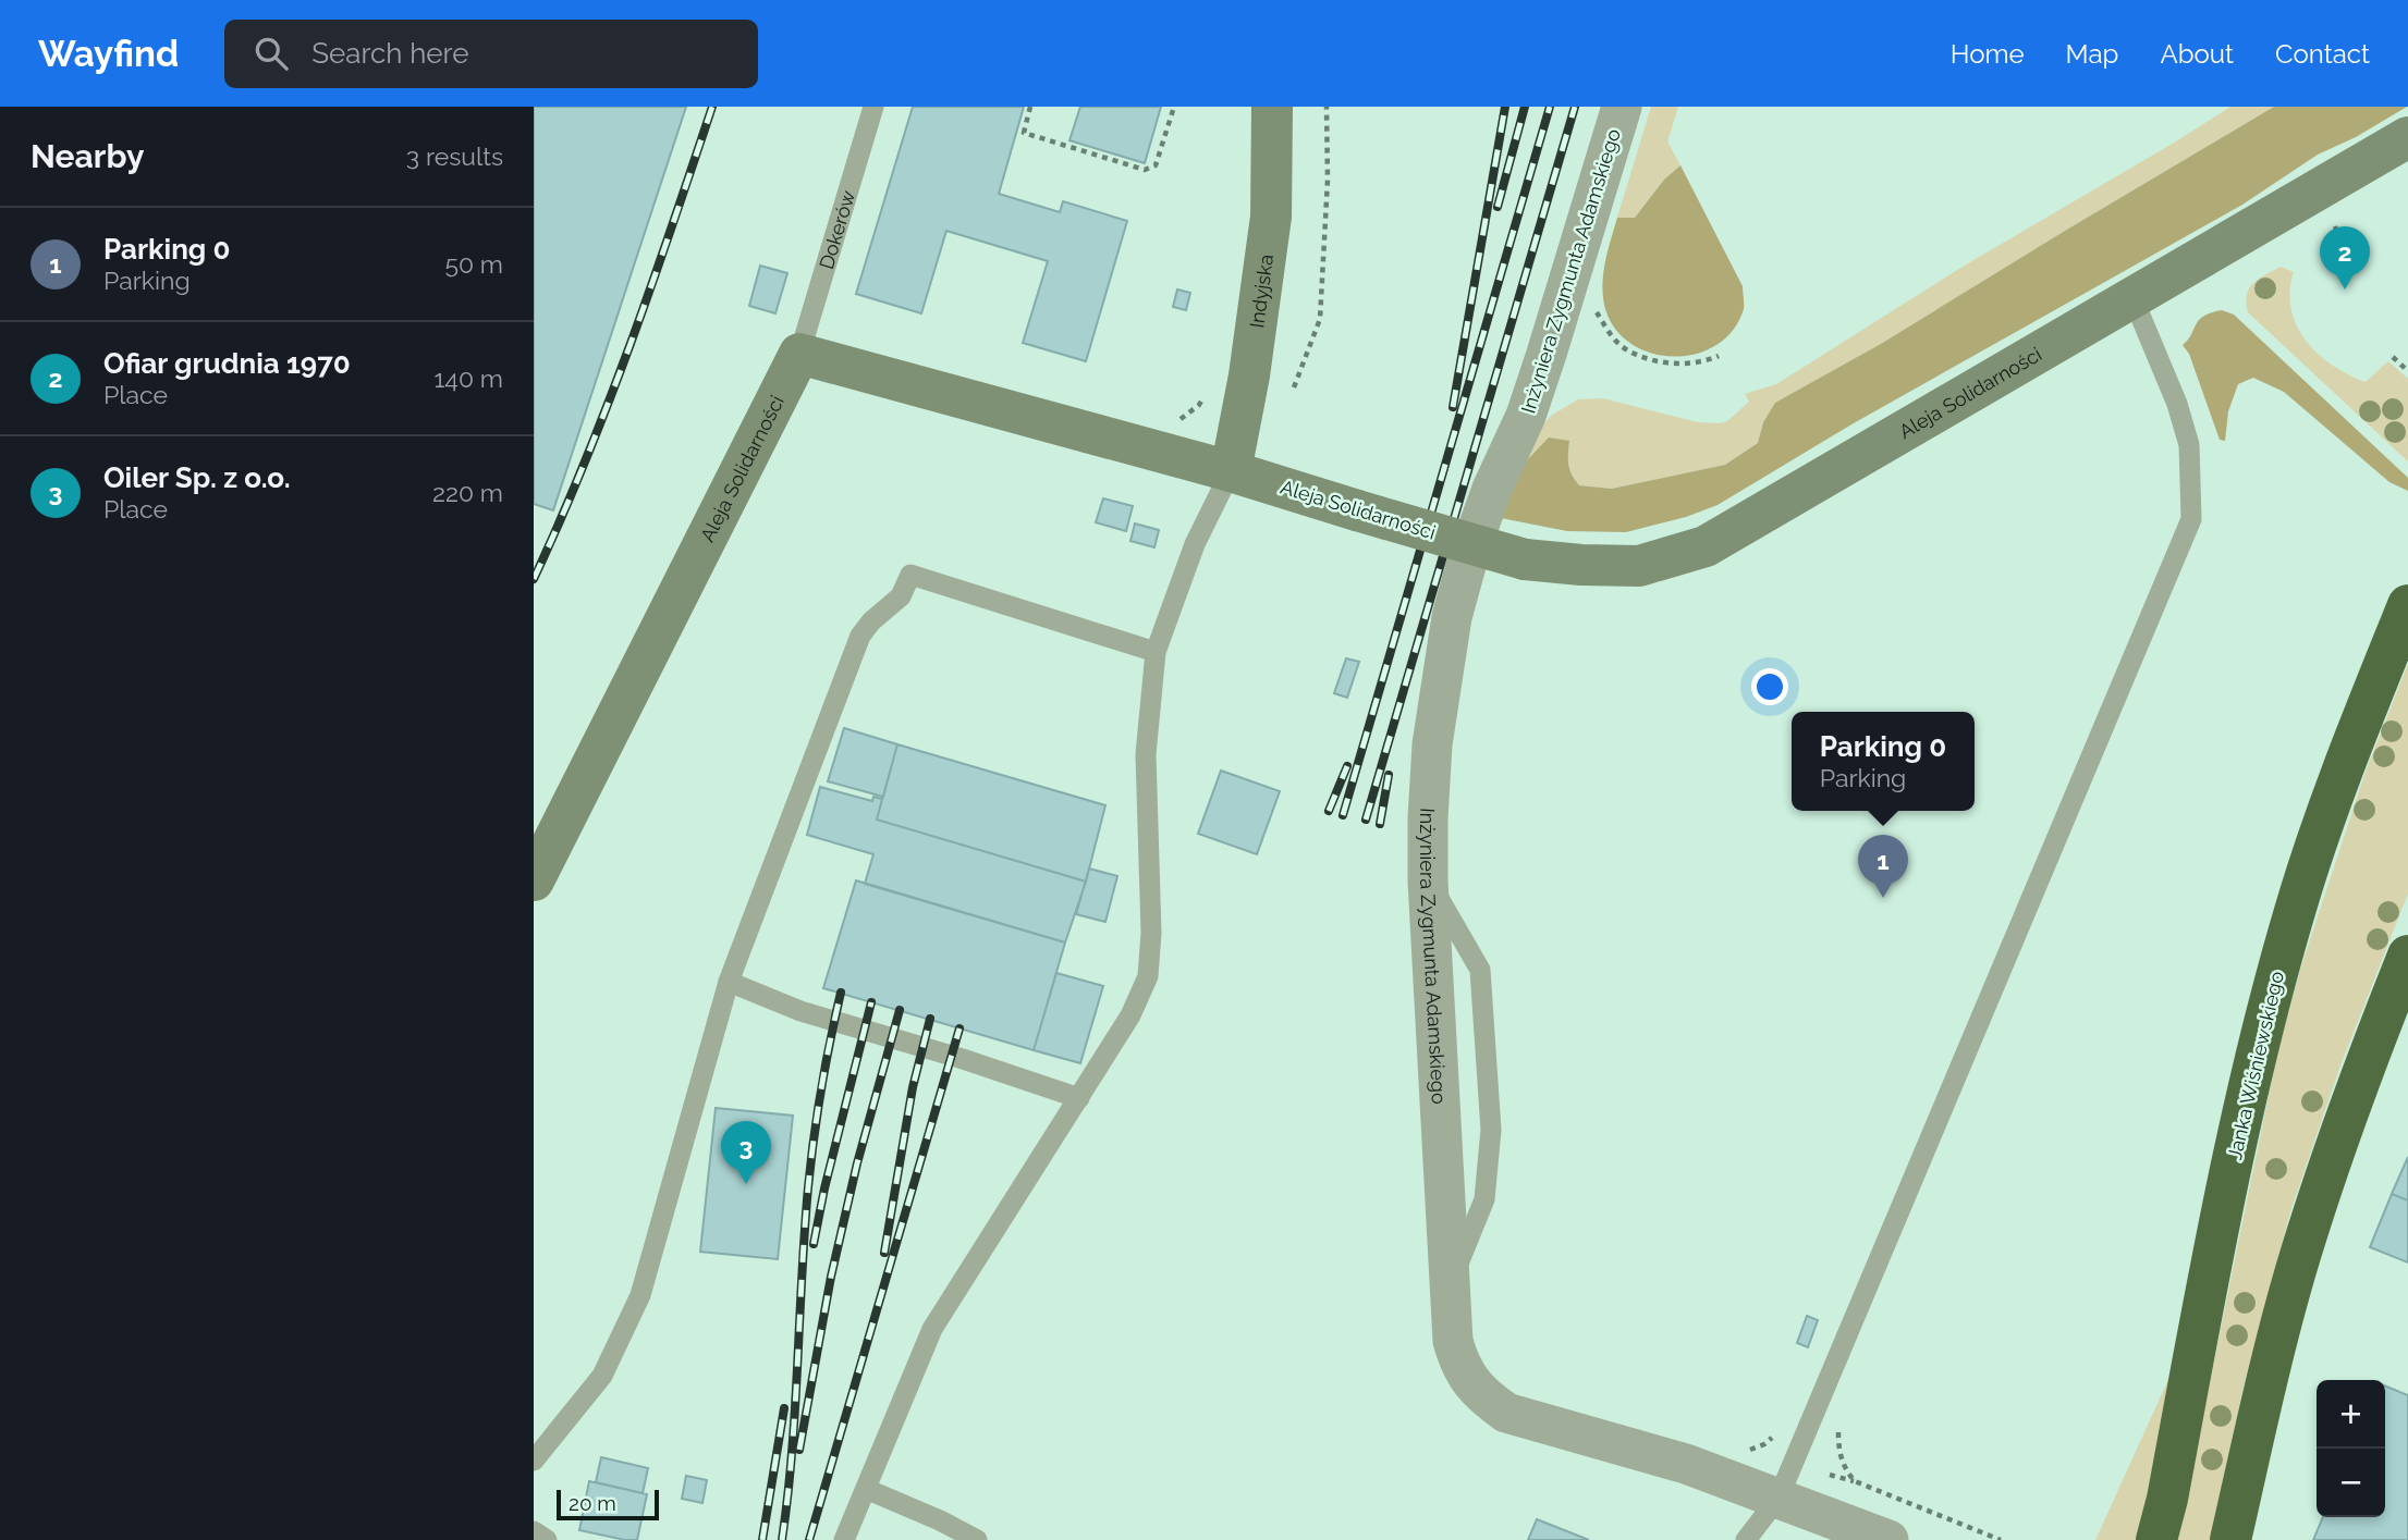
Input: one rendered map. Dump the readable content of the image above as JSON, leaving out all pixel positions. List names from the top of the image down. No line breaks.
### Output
{"streets":{"highway":["Janka Wiśniewskiego"],"street":["Inżyniera Zygmunta Adamskiego","Indyjska","Aleja Solidarności"],"lane":["Dokerów"]},"crossings":[["Dokerów","Aleja Solidarności"],["Indyjska","Aleja Solidarności"]],"scale_bar":"20 m","page":{"header":"Wayfind","search":"Search here","nav":["Home","Map","About","Contact"],"heading":["Nearby","3 results"],"list":[{"mark":"1","name":"Parking 0","note":"Parking","value":"50 m"},{"mark":"2","name":"Ofiar grudnia 1970","note":"Place","value":"140 m"},{"mark":"3","name":"Oiler Sp. z o.o.","note":"Place","value":"220 m"}],"pins":["2","1","3"],"popup":["Parking 0","Parking"],"map_buttons":["+","−"],"scale":"20 m"}}
